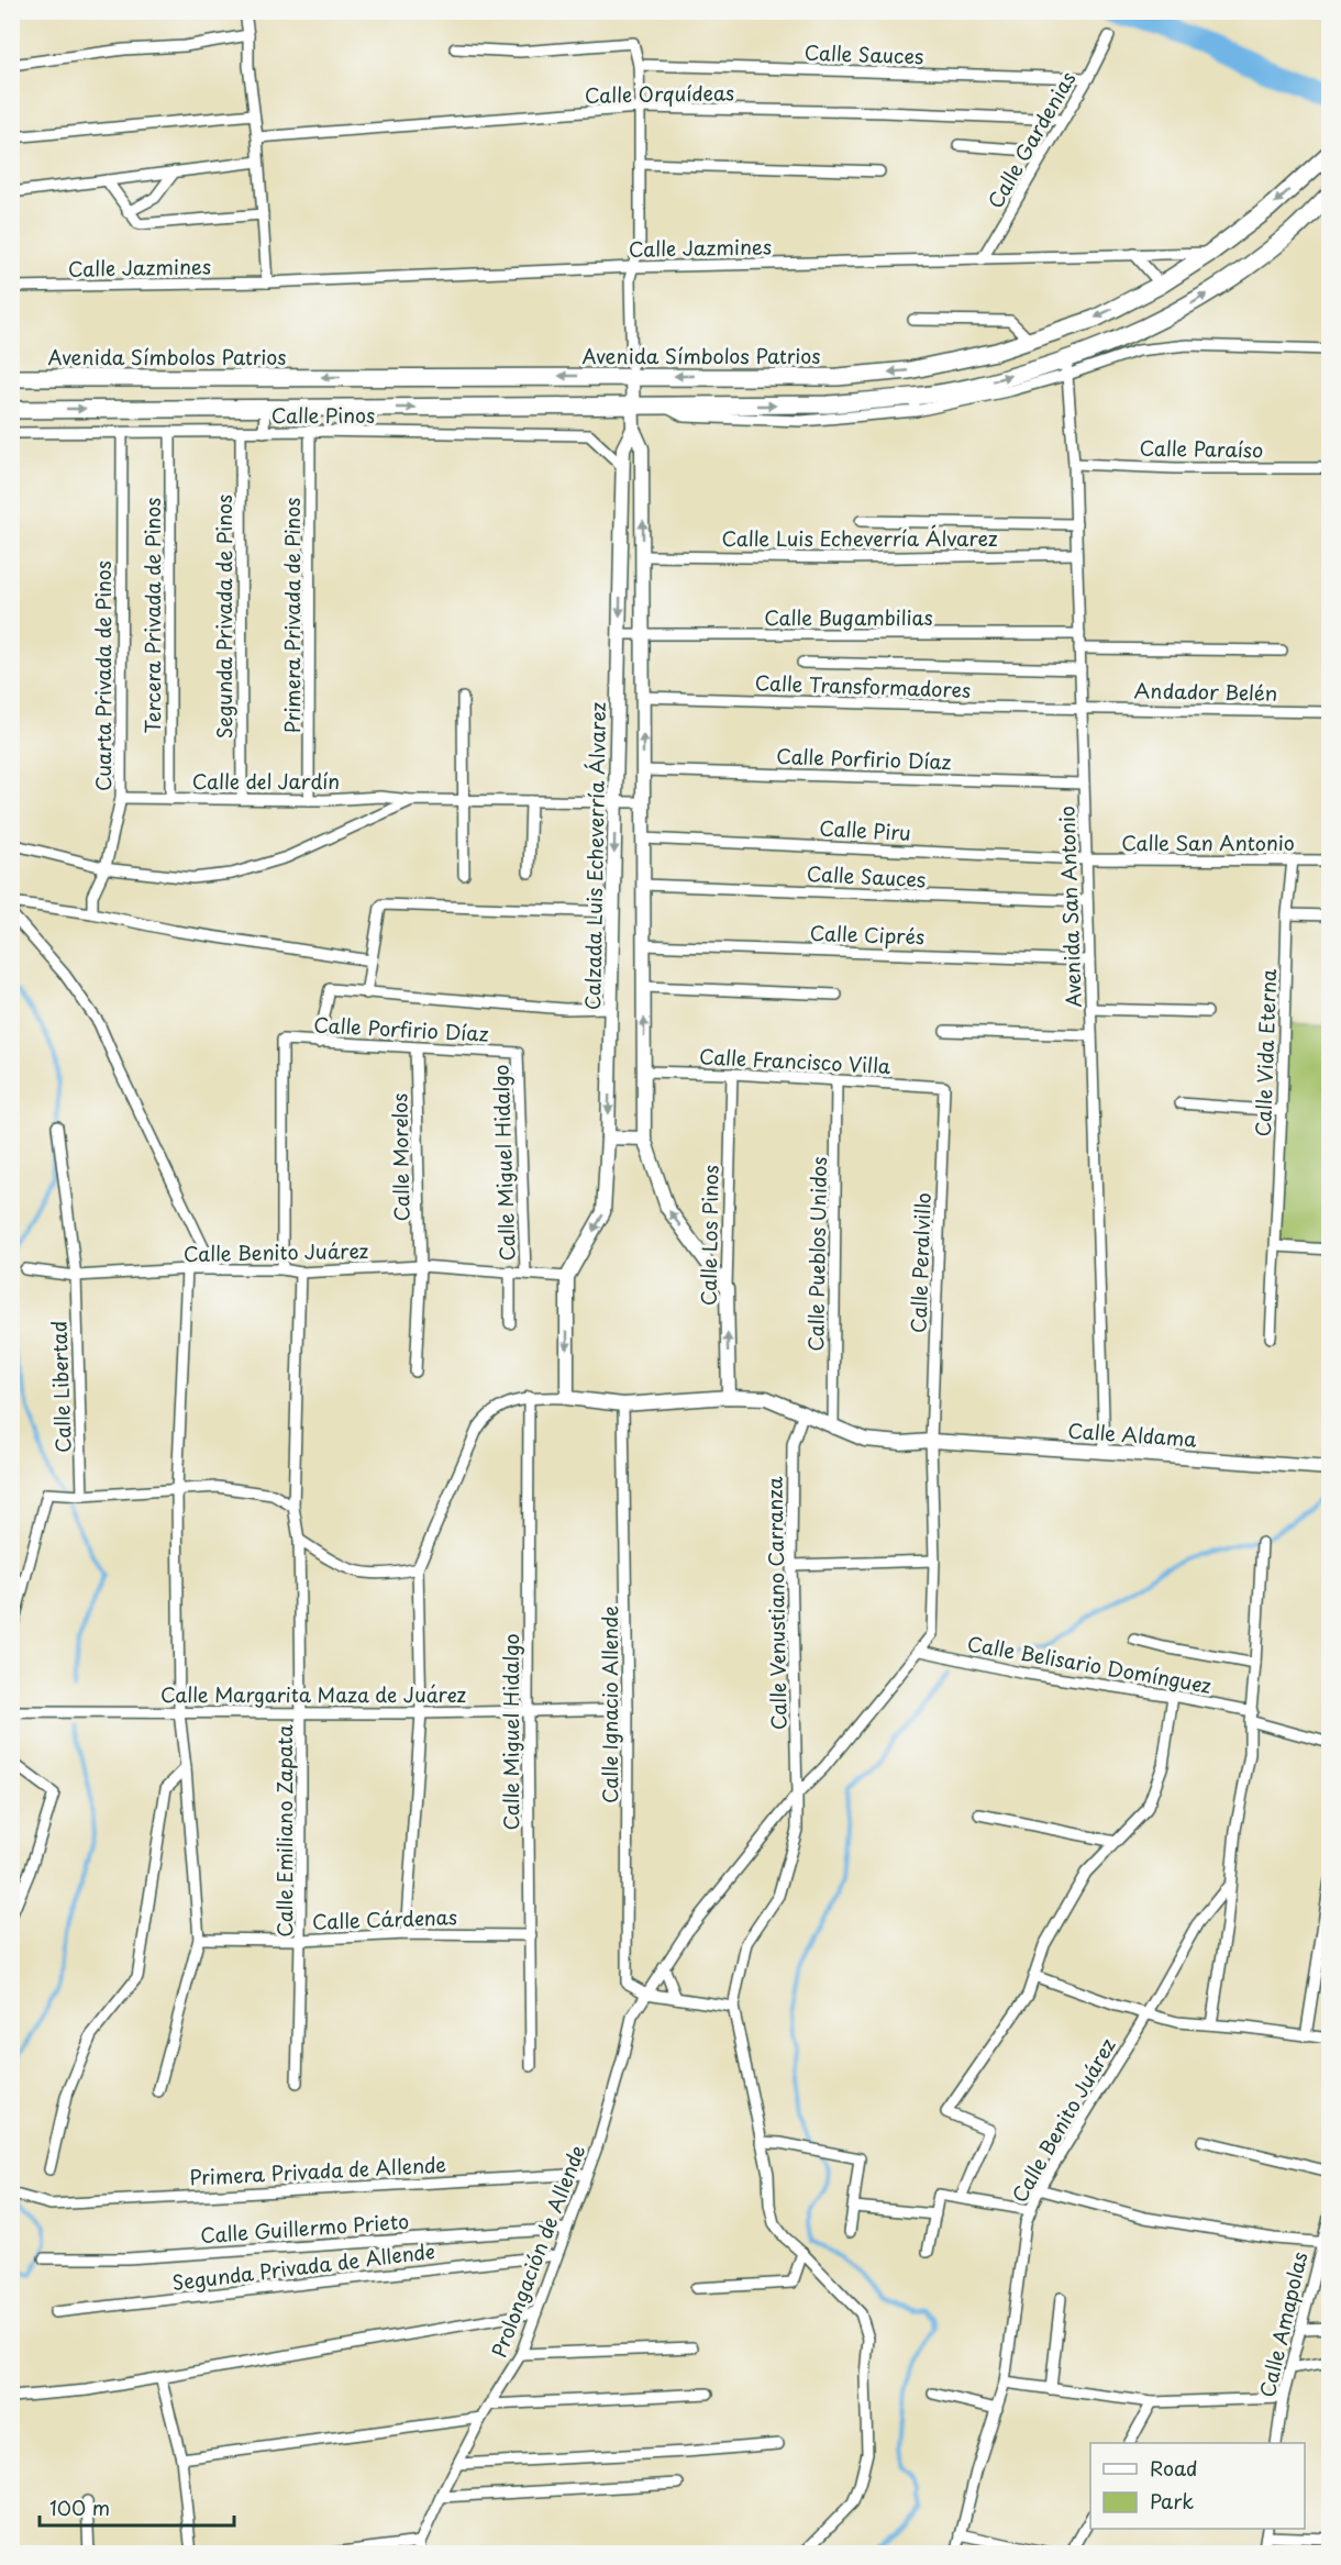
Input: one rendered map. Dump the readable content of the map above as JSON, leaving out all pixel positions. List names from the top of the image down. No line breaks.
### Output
{"streets":{"highway":["Avenida Símbolos Patrios"],"street":["Calle Sauces","Calle Orquídeas","Calle Gardenias","Calle Jazmines","Calle Pinos","Calle Paraíso","Calle Luis Echeverría Álvarez","Tercera Privada de Pinos","Primera Privada de Pinos","Segunda Privada de Pinos","Calle Bugambilias","Cuarta Privada de Pinos","Calle Transformadores","Andador Belén","Calle Porfirio Díaz","Calle del Jardín","Calle Piru","Calle San Antonio","Calzada Luis Echeverría Álvarez","Avenida San Antonio","Calle Ciprés","Calle Vida Eterna","Calle Francisco Villa","Calle Morelos","Calle Miguel Hidalgo","Calle Los Pinos","Calle Benito Juárez","Calle Pueblos Unidos","Calle Peralvillo","Calle Libertad","Calle Aldama","Calle Venustiano Carranza","Calle Belisario Domínguez","Calle Margarita Maza de Juárez","Calle Ignacio Allende","Calle Emiliano Zapata","Calle Cárdenas","Primera Privada de Allende","Calle Guillermo Prieto","Prolongación de Allende","Segunda Privada de Allende","Calle Amapolas"]},"crossings":[["Calle Sauces","Calle Gardenias"],["Calle Sauces","Calzada Luis Echeverría Álvarez"],["Calle Sauces","Avenida San Antonio"],["Calle Orquídeas","Calle Gardenias"],["Calle Gardenias","Calle Jazmines"],["Calle Jazmines","Avenida Símbolos Patrios"],["Avenida Símbolos Patrios","Calzada Luis Echeverría Álvarez"],["Calle Pinos","Tercera Privada de Pinos"],["Calle Pinos","Primera Privada de Pinos"],["Calle Pinos","Segunda Privada de Pinos"],["Calle Pinos","Cuarta Privada de Pinos"],["Calle Pinos","Calzada Luis Echeverría Álvarez"],["Calle Paraíso","Avenida San Antonio"],["Calle Luis Echeverría Álvarez","Calzada Luis Echeverría Álvarez"],["Calle Luis Echeverría Álvarez","Avenida San Antonio"],["Tercera Privada de Pinos","Calle del Jardín"],["Primera Privada de Pinos","Calle del Jardín"],["Segunda Privada de Pinos","Calle del Jardín"],["Calle Bugambilias","Calzada Luis Echeverría Álvarez"],["Calle Bugambilias","Avenida San Antonio"],["Cuarta Privada de Pinos","Calle del Jardín"],["Calle Transformadores","Andador Belén"],["Calle Transformadores","Calzada Luis Echeverría Álvarez"],["Calle Transformadores","Avenida San Antonio"],["Andador Belén","Avenida San Antonio"],["Calle Porfirio Díaz","Calzada Luis Echeverría Álvarez"],["Calle Porfirio Díaz","Avenida San Antonio"],["Calle Porfirio Díaz","Calle Morelos"],["Calle Porfirio Díaz","Calle Miguel Hidalgo"],["Calle Porfirio Díaz","Calle Benito Juárez"],["Calle del Jardín","Calzada Luis Echeverría Álvarez"],["Calle Piru","Calle San Antonio"],["Calle Piru","Calzada Luis Echeverría Álvarez"],["Calle Piru","Avenida San Antonio"],["Calle San Antonio","Avenida San Antonio"],["Calle San Antonio","Calle Vida Eterna"],["Calzada Luis Echeverría Álvarez","Calle Ciprés"],["Calzada Luis Echeverría Álvarez","Calle Francisco Villa"],["Calzada Luis Echeverría Álvarez","Calle Los Pinos"],["Calzada Luis Echeverría Álvarez","Calle Benito Juárez"],["Avenida San Antonio","Calle Ciprés"],["Avenida San Antonio","Calle Aldama"],["Calle Francisco Villa","Calle Los Pinos"],["Calle Francisco Villa","Calle Pueblos Unidos"],["Calle Francisco Villa","Calle Peralvillo"],["Calle Morelos","Calle Benito Juárez"],["Calle Miguel Hidalgo","Calle Benito Juárez"],["Calle Miguel Hidalgo","Calle Margarita Maza de Juárez"],["Calle Miguel Hidalgo","Calle Cárdenas"],["Calle Los Pinos","Calle Aldama"],["Calle Benito Juárez","Calle Libertad"],["Calle Pueblos Unidos","Calle Aldama"],["Calle Peralvillo","Calle Aldama"],["Calle Peralvillo","Calle Venustiano Carranza"],["Calle Peralvillo","Calle Belisario Domínguez"],["Calle Aldama","Calle Venustiano Carranza"],["Calle Aldama","Calle Ignacio Allende"],["Calle Margarita Maza de Juárez","Calle Ignacio Allende"],["Calle Margarita Maza de Juárez","Calle Emiliano Zapata"],["Calle Ignacio Allende","Prolongación de Allende"],["Calle Emiliano Zapata","Calle Cárdenas"],["Primera Privada de Allende","Prolongación de Allende"],["Calle Guillermo Prieto","Prolongación de Allende"],["Prolongación de Allende","Segunda Privada de Allende"]],"legend":["Road","Park"],"scale_bar":"100 m"}
